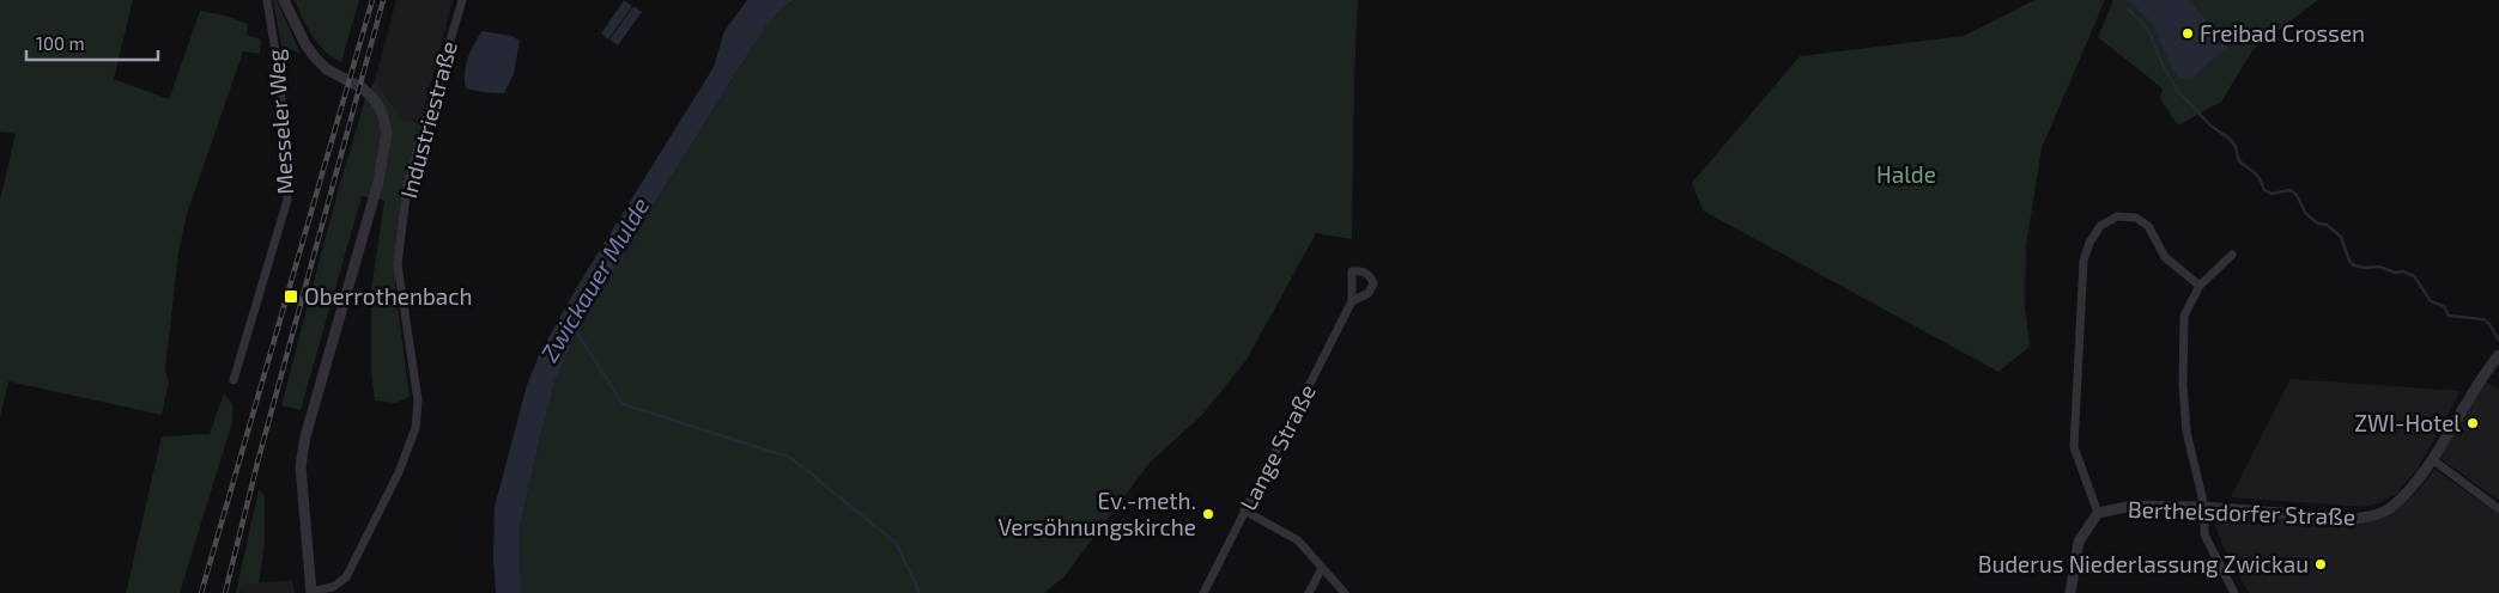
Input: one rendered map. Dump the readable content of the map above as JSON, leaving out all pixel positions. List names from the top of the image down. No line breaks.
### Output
{"streets":{"street":["Industriestraße","Messeler Weg","Lange Straße","Berthelsdorfer Straße"]},"water":["Zwickauer Mulde"],"parks":["Halde"],"places":{"other":["Freibad Crossen","ZWI-Hotel","Ev.-meth. Versöhnungskirche","Buderus Niederlassung Zwickau"],"transit":["Oberrothenbach"]},"scale_bar":"100 m"}
